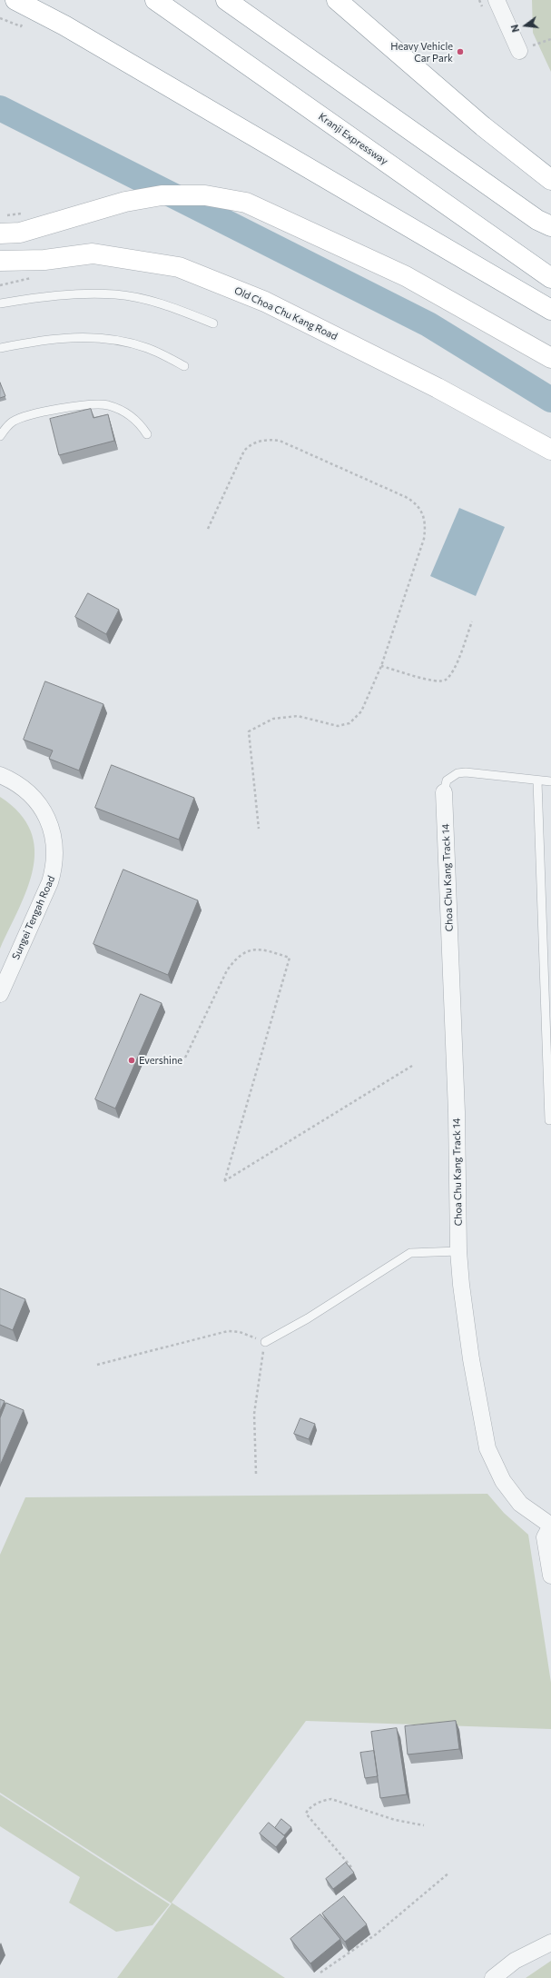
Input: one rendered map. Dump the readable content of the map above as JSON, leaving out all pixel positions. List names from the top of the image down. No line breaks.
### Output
{"streets":{"main road":["Kranji Expressway","Old Choa Chu Kang Road"],"street":["Choa Chu Kang Track 14","Sungei Tengah Road"]},"places":["Heavy Vehicle Car Park","Evershine"],"north":"left"}
